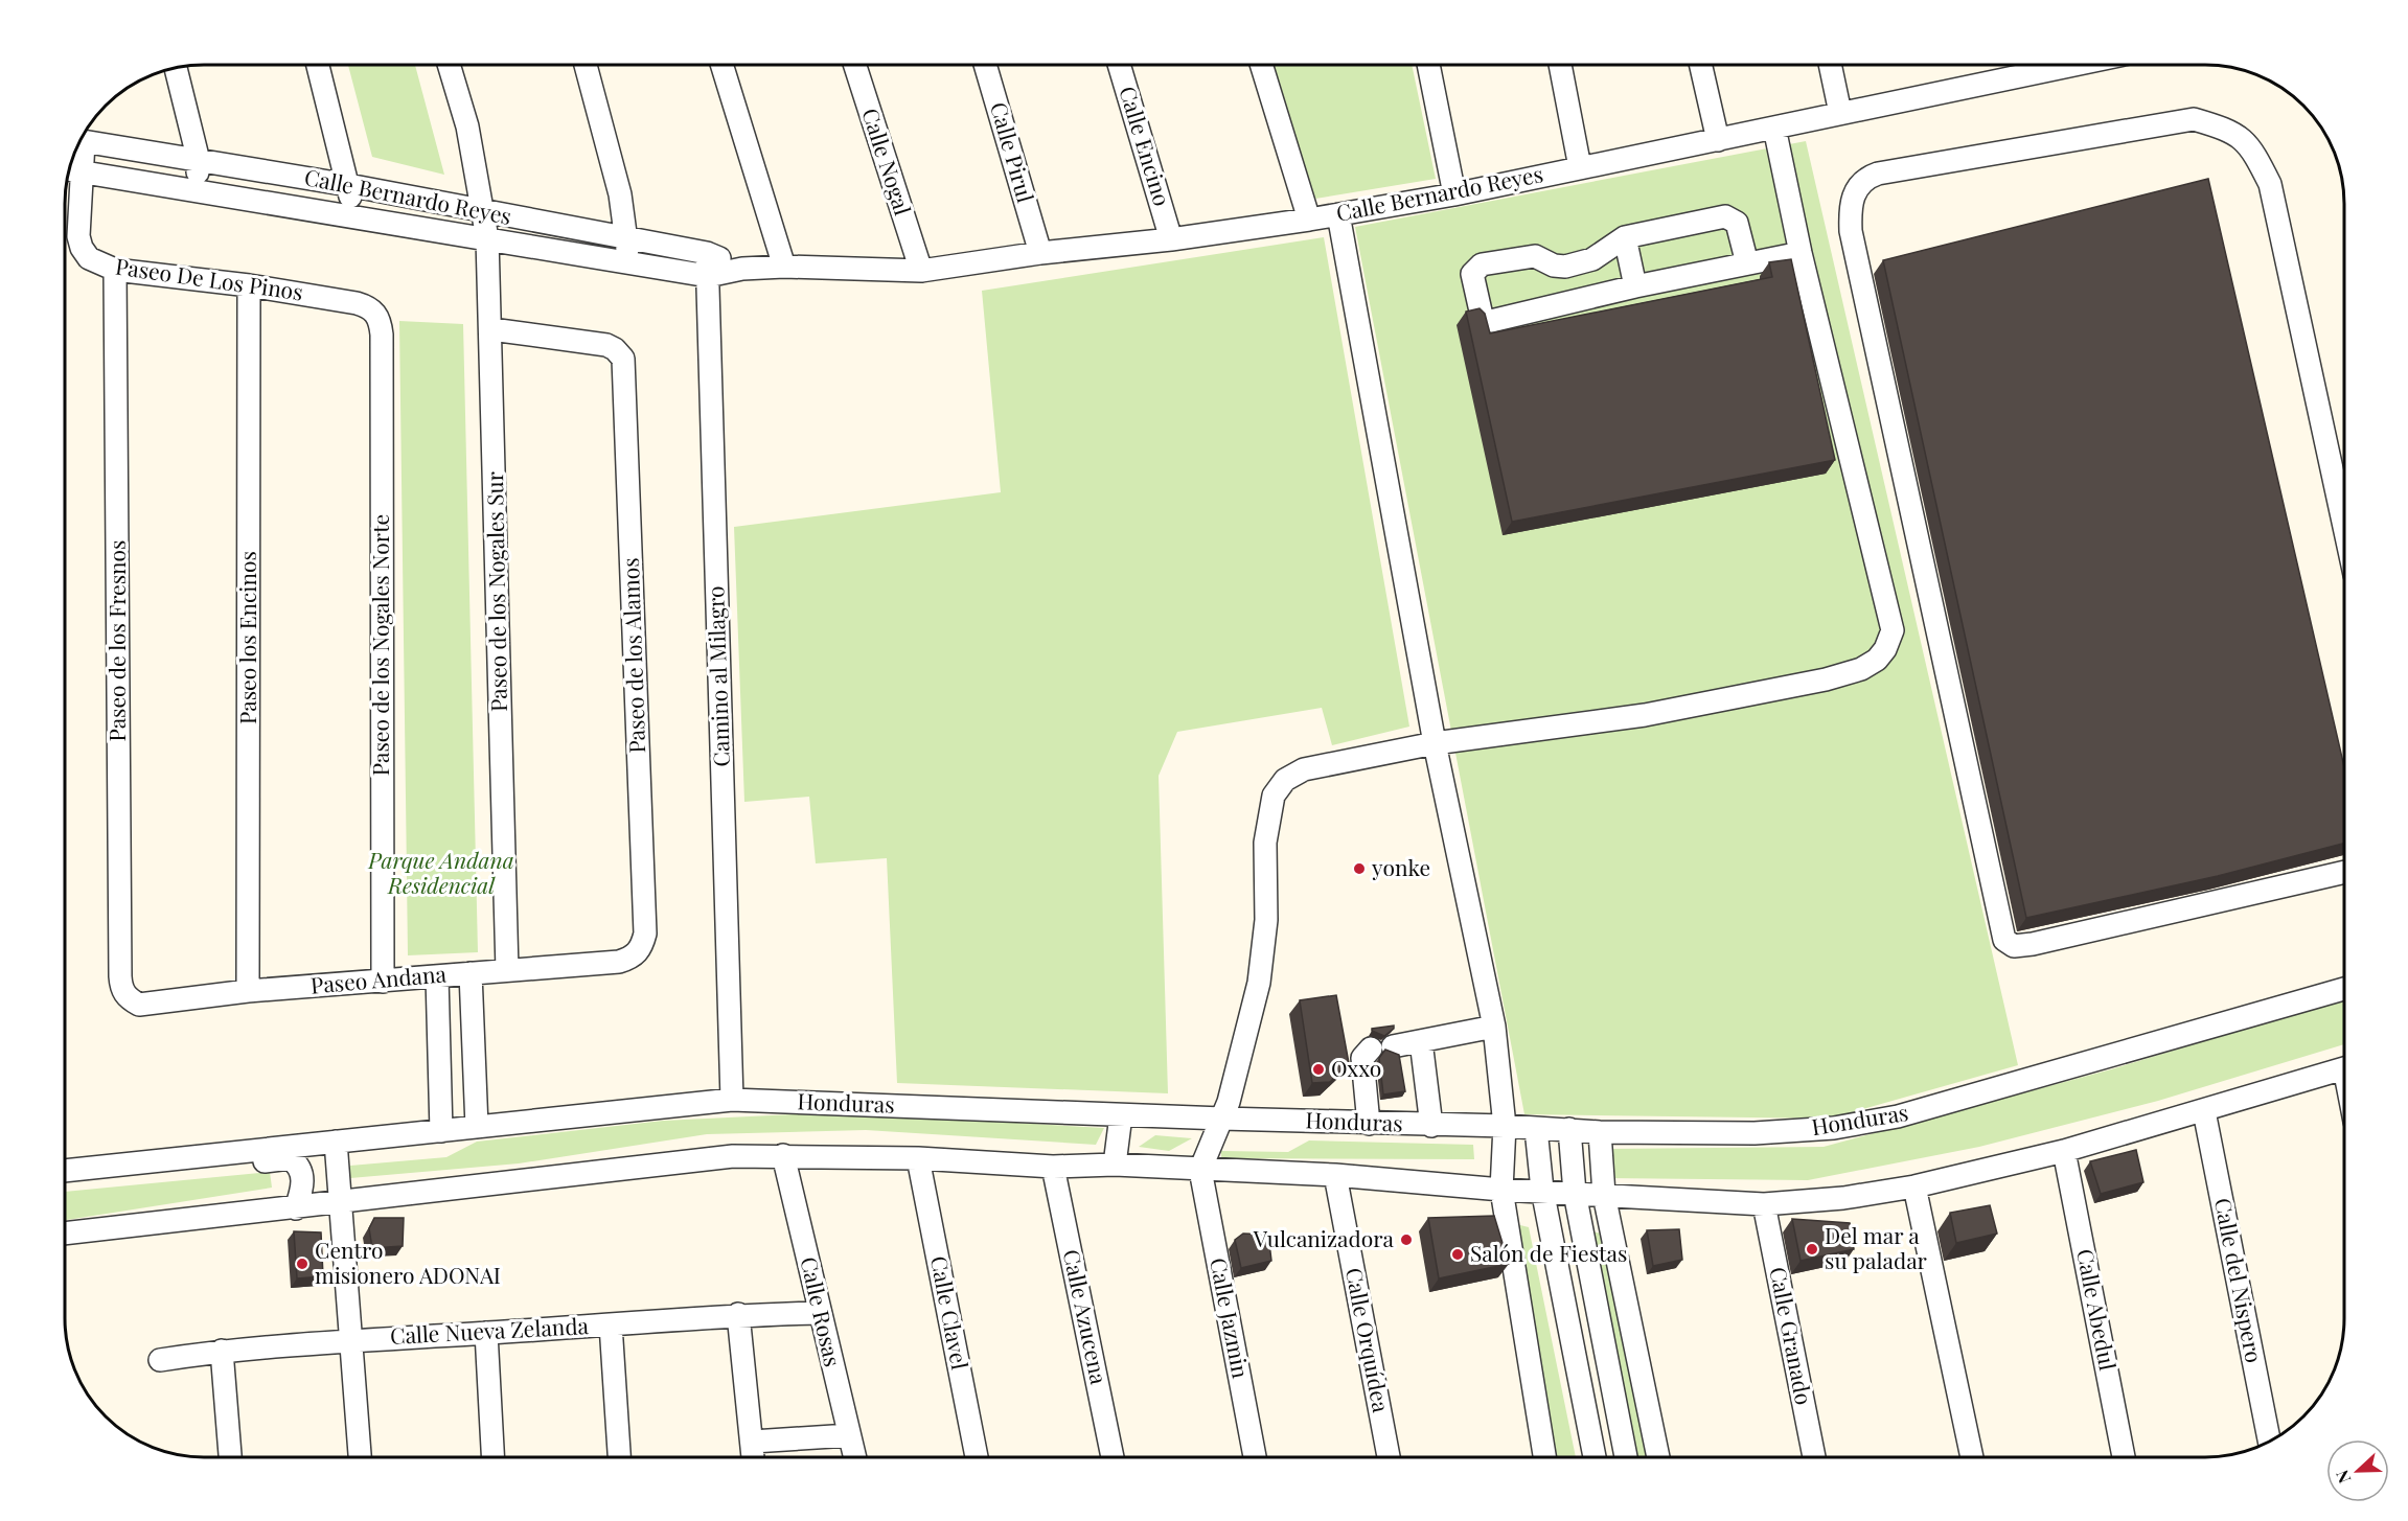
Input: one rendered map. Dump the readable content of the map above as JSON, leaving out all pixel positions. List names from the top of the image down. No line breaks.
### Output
{"streets":{"street":["Calle Encino","Calle Pirul","Calle Nogal","Calle Bernardo Reyes","Paseo De Los Pinos","Paseo de los Nogales Sur","Paseo los Encinos","Paseo de los Fresnos","Paseo de los Nogales Norte","Paseo de los Alamos","Camino al Milagro","Paseo Andana","Honduras","Calle del Nispero","Calle Abedul","Calle Rosas","Calle Clavel","Calle Azucena","Calle Jazmin","Calle Nueva Zelanda","Calle Granado","Calle Orquídea"]},"crossings":[["Calle Encino","Calle Bernardo Reyes"],["Calle Pirul","Calle Bernardo Reyes"],["Calle Nogal","Calle Bernardo Reyes"],["Calle Bernardo Reyes","Paseo de los Nogales Sur"],["Calle Bernardo Reyes","Camino al Milagro"],["Paseo De Los Pinos","Paseo los Encinos"],["Paseo De Los Pinos","Paseo de los Fresnos"],["Paseo De Los Pinos","Paseo de los Nogales Norte"],["Paseo de los Nogales Sur","Paseo de los Alamos"],["Paseo de los Nogales Sur","Paseo Andana"],["Paseo los Encinos","Paseo Andana"],["Paseo de los Fresnos","Paseo Andana"],["Paseo de los Nogales Norte","Paseo Andana"],["Paseo de los Alamos","Paseo Andana"],["Camino al Milagro","Honduras"],["Calle Rosas","Calle Nueva Zelanda"]],"parks":["Parque Andana Residencial"],"places":["yonke","Oxxo","Vulcanizadora","Del mar a su paladar","Salón de Fiestas","Centro misionero ADONAI"],"north":"left"}
